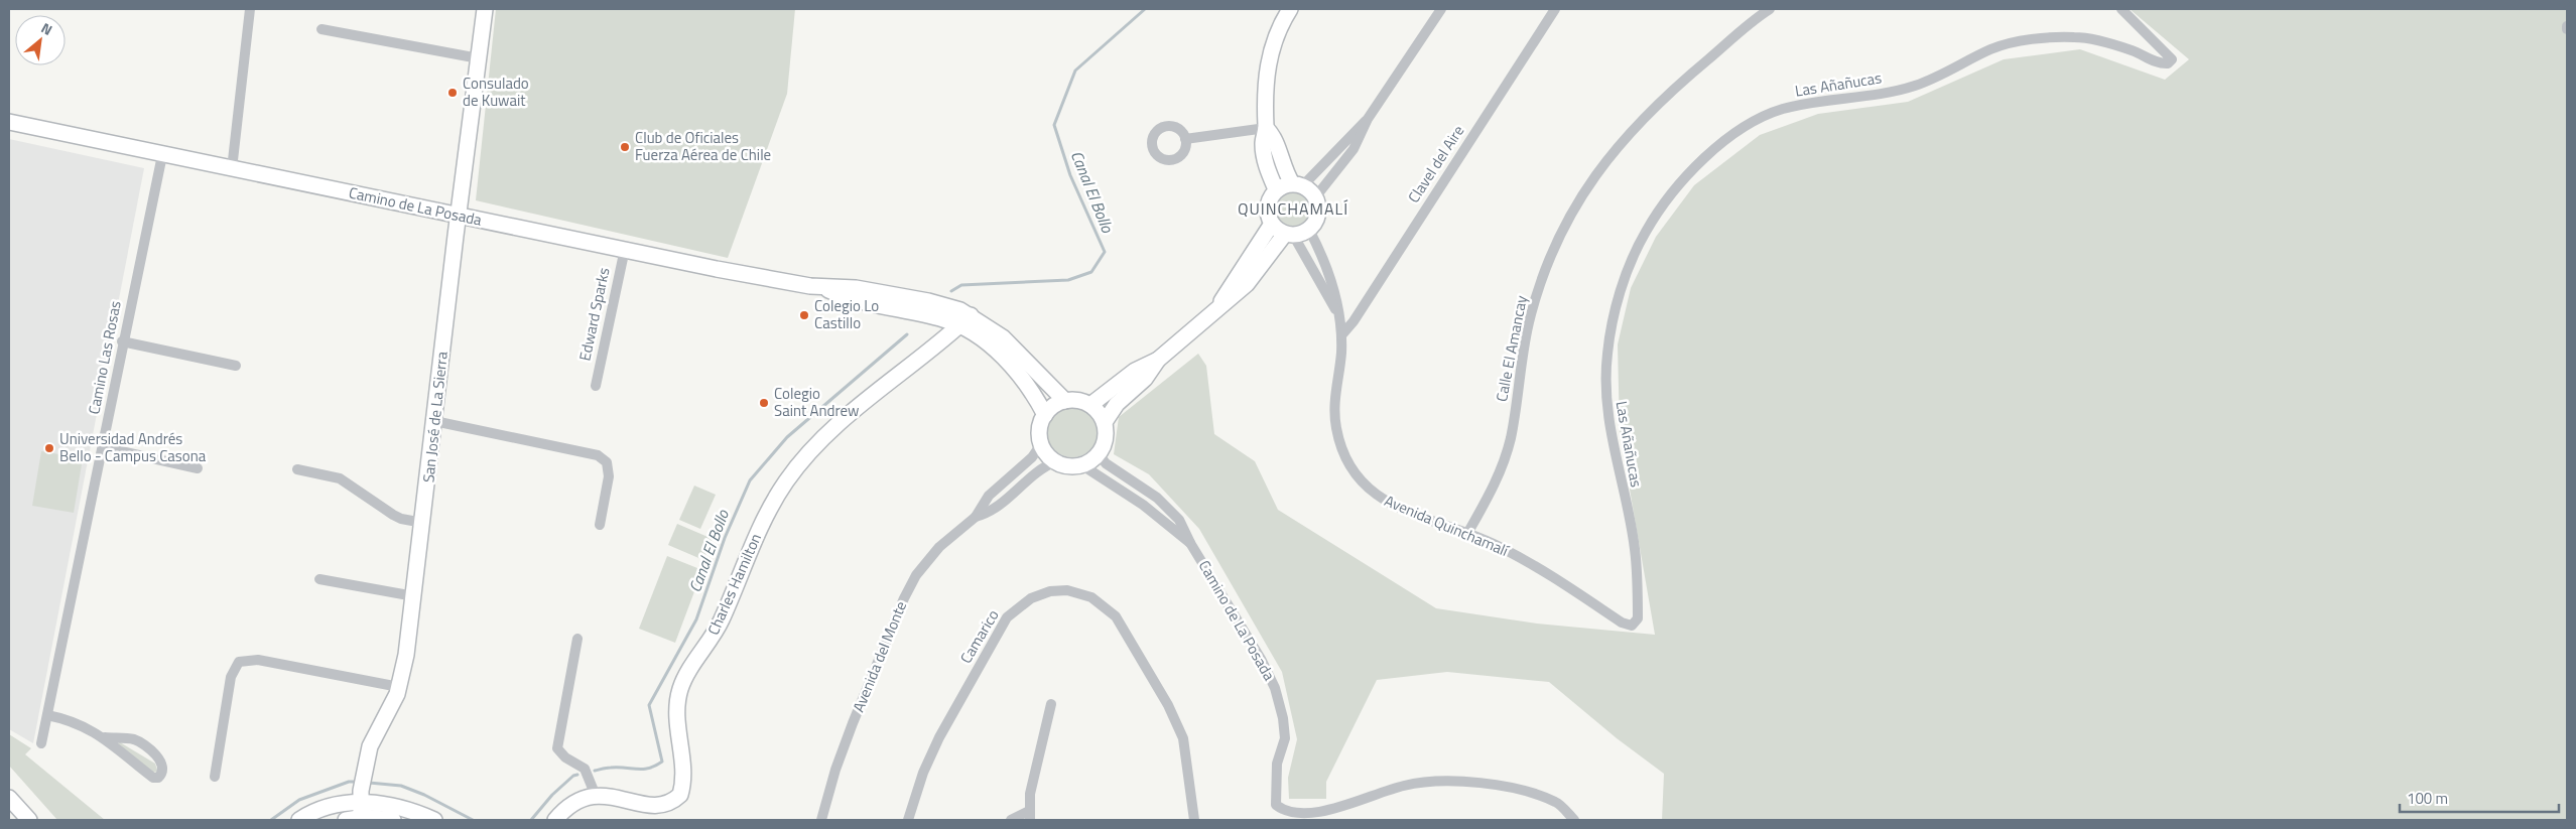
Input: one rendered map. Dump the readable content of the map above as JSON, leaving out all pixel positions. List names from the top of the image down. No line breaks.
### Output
{"streets":{"street":["Las Añañucas","Clavel del Aire","Camino de La Posada","Edward Sparks","Calle El Amancay","Camino Las Rosas","San José de La Sierra","Avenida Quinchamalí","Charles Hamilton","Camarico","Avenida del Monte"]},"crossings":[["Las Añañucas","Avenida Quinchamalí"],["Clavel del Aire","Avenida Quinchamalí"],["Camino de La Posada","Edward Sparks"],["Camino de La Posada","Camino Las Rosas"],["Camino de La Posada","San José de La Sierra"],["Camino de La Posada","Charles Hamilton"],["Camino de La Posada","Avenida del Monte"],["Calle El Amancay","Avenida Quinchamalí"]],"districts":["QUINCHAMALÍ"],"water":["Canal El Bollo"],"places":["Consulado de Kuwait","Club de Oficiales Fuerza Aérea de Chile","Colegio Lo Castillo","Colegio Saint Andrew","Universidad Andrés Bello - Campus Casona"],"scale_bar":"100 m","north":"top right"}
